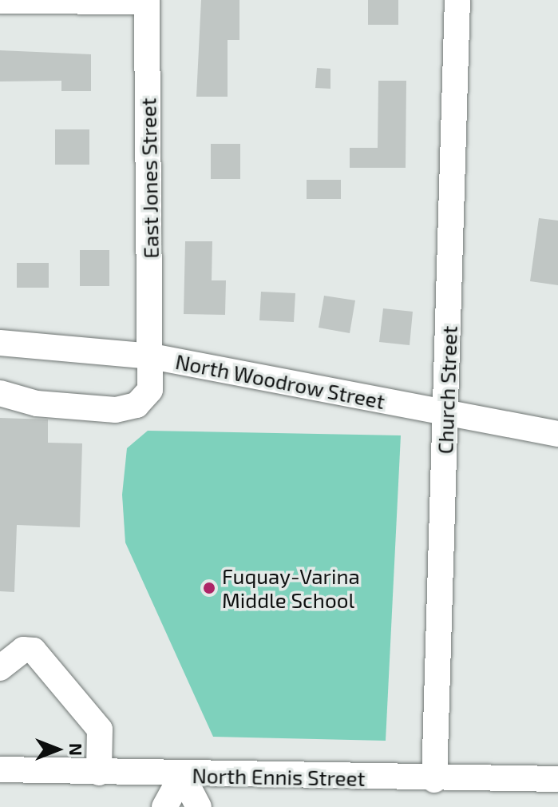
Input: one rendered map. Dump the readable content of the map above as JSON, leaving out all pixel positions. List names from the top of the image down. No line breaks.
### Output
{"streets":{"street":["East Jones Street","North Woodrow Street","Church Street","North Ennis Street"]},"crossings":[["East Jones Street","North Woodrow Street"],["North Woodrow Street","Church Street"],["Church Street","North Ennis Street"]],"places":["Fuquay-Varina Middle School"],"north":"right"}
